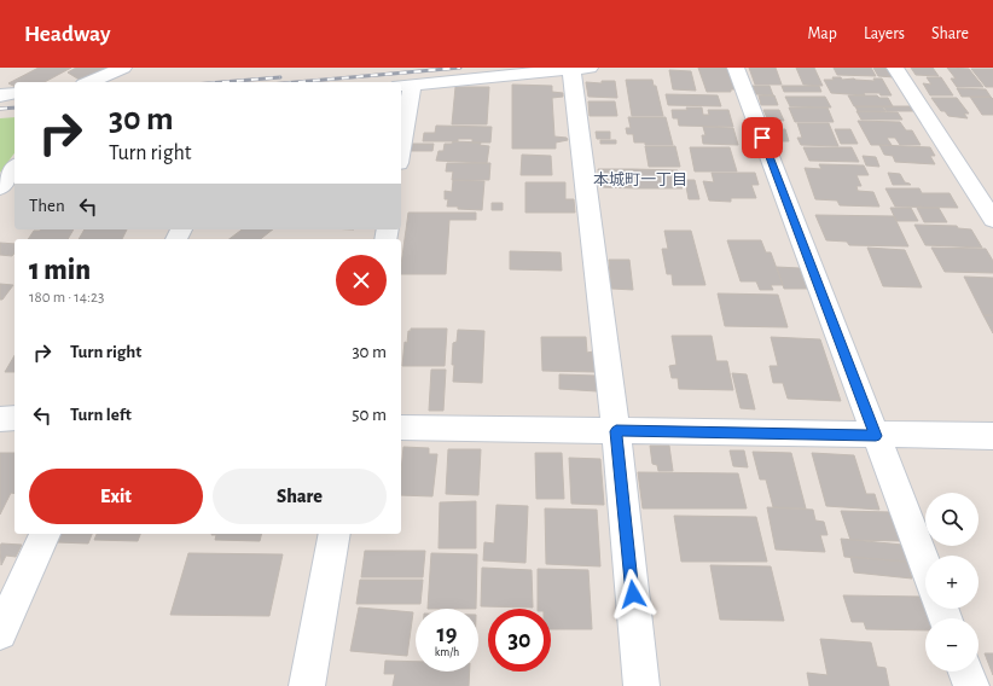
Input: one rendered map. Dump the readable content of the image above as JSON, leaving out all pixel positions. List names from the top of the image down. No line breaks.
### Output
{"districts":["本城町一丁目"],"page":{"header":"Headway","nav":["Map","Layers","Share"],"turn":["30 m","Turn right"],"then":"Then","heading":["1 min","180 m · 14:23"],"list":[{"name":"Turn right","value":"30 m"},{"name":"Turn left","value":"50 m"}],"buttons":["Exit","Share"],"map_buttons":["+","−"],"speed":"19 km/h","limit":"30"}}
